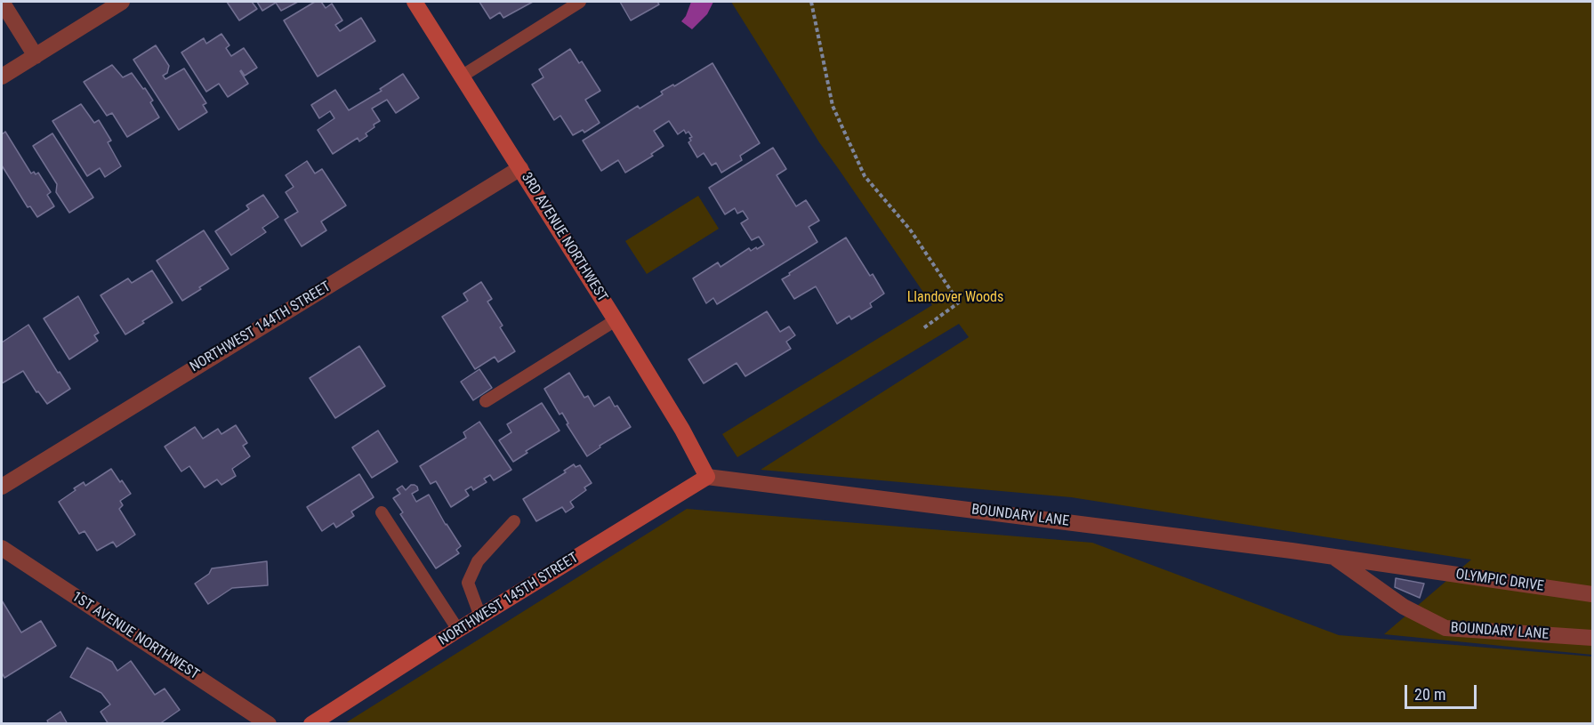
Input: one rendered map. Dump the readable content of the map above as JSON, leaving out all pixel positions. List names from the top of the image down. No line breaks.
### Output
{"streets":{"street":["3RD AVENUE NORTHWEST","NORTHWEST 144TH STREET","BOUNDARY LANE","OLYMPIC DRIVE","NORTHWEST 145TH STREET","1ST AVENUE NORTHWEST"]},"crossings":[["3RD AVENUE NORTHWEST","NORTHWEST 144TH STREET"],["3RD AVENUE NORTHWEST","BOUNDARY LANE"],["3RD AVENUE NORTHWEST","NORTHWEST 145TH STREET"],["BOUNDARY LANE","OLYMPIC DRIVE"],["BOUNDARY LANE","NORTHWEST 145TH STREET"]],"parks":["Llandover Woods"],"scale_bar":"20 m"}
